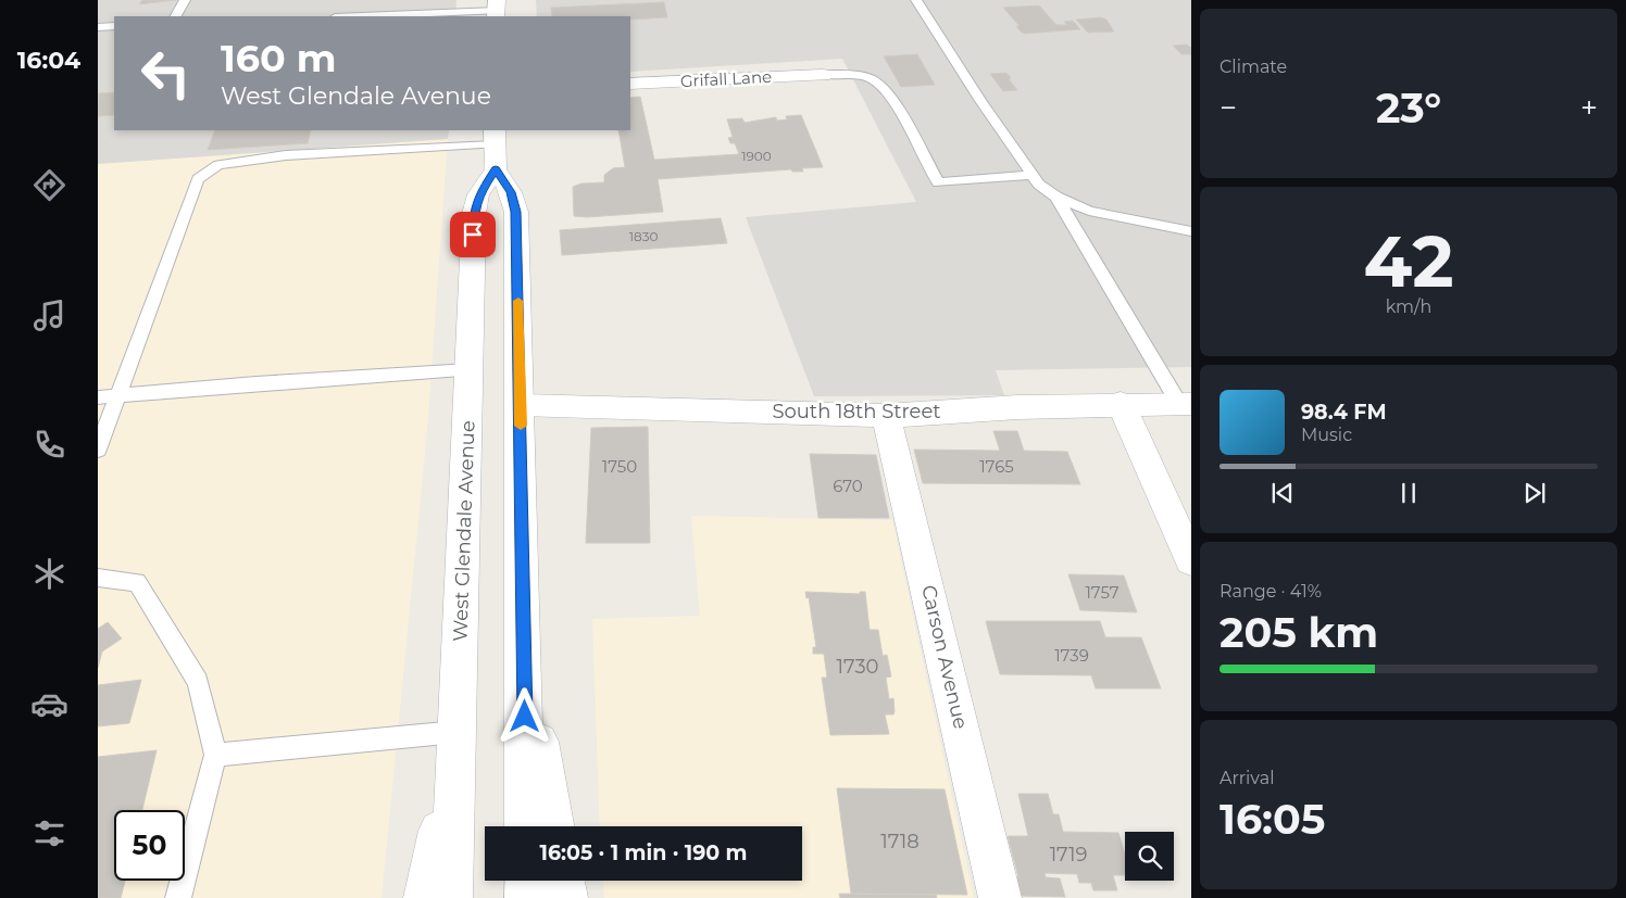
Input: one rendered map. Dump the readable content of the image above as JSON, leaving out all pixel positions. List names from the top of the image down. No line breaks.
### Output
{"streets":{"main road":["Grifall Lane","South 18th Street","West Glendale Avenue","Carson Avenue"]},"crossings":[["South 18th Street","Carson Avenue"]],"house_numbers":["1900","1830","1750","1765","670","1757","1739","1730","1718","1719"],"page":{"tabs":"16:04","tile":["Climate",["42","km/h"],["Range · 41%","205 km"],["Arrival","16:05"]],"turn":["160 m","West Glendale Avenue"],"heat":["−","23°","+"],"song":["98.4 FM","Music"],"limit":"50","trip":"16:05 · 1 min · 190 m"}}
